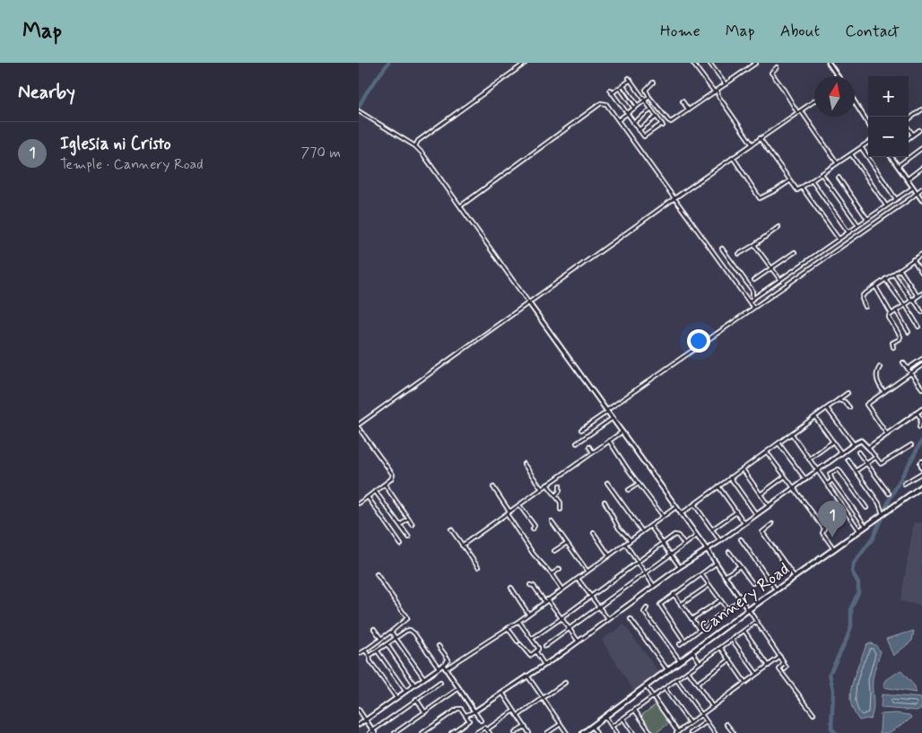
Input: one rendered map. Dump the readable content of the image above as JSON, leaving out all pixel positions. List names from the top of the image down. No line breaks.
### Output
{"streets":{"main road":["Cannery Road"]},"north":"top","page":{"header":"Map","nav":["Home","Map","About","Contact"],"heading":"Nearby","map_buttons":["+","−"],"list":[{"mark":"1","name":"Iglesia ni Cristo","note":"Temple · Cannery Road","value":"770 m"}],"pins":"1"}}
